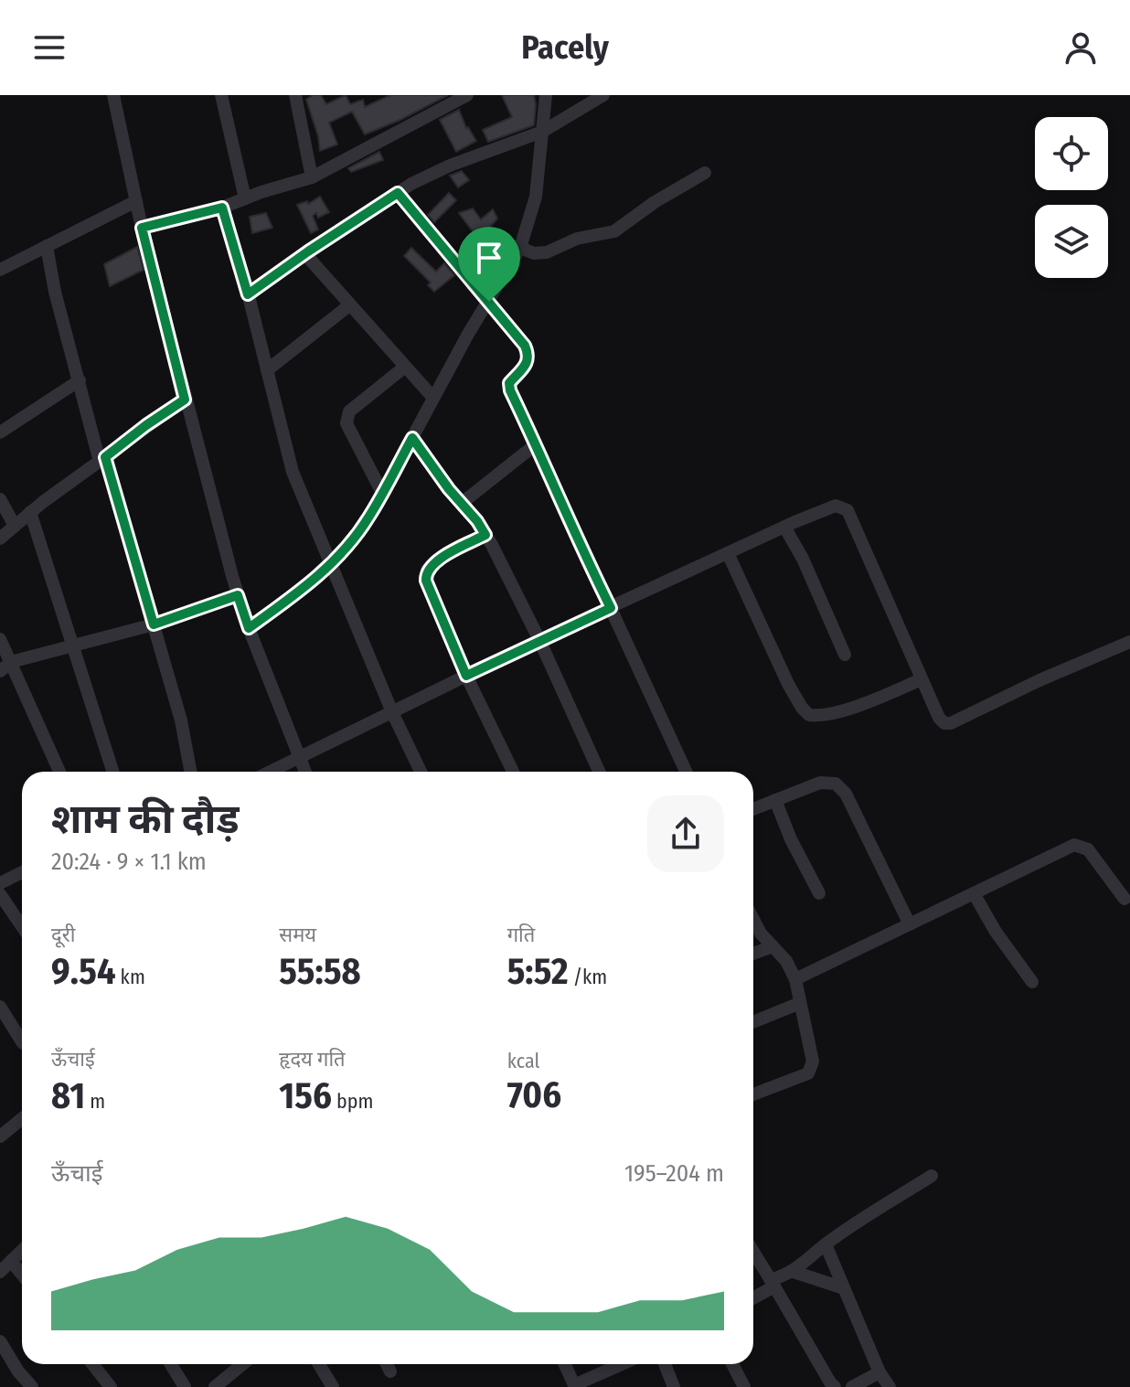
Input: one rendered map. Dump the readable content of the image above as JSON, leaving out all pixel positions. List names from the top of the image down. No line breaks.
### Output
{"page":{"header":"Pacely","heading":["शाम की दौड़","20:24 · 9 × 1.1 km"],"stats":[["दूरी","9.54 km"],["समय","55:58"],["गति","5:52 /km"],["ऊँचाई","81 m"],["हृदय गति","156 bpm"],["kcal","706"]],"chart":["ऊँचाई","195–204 m"]}}
